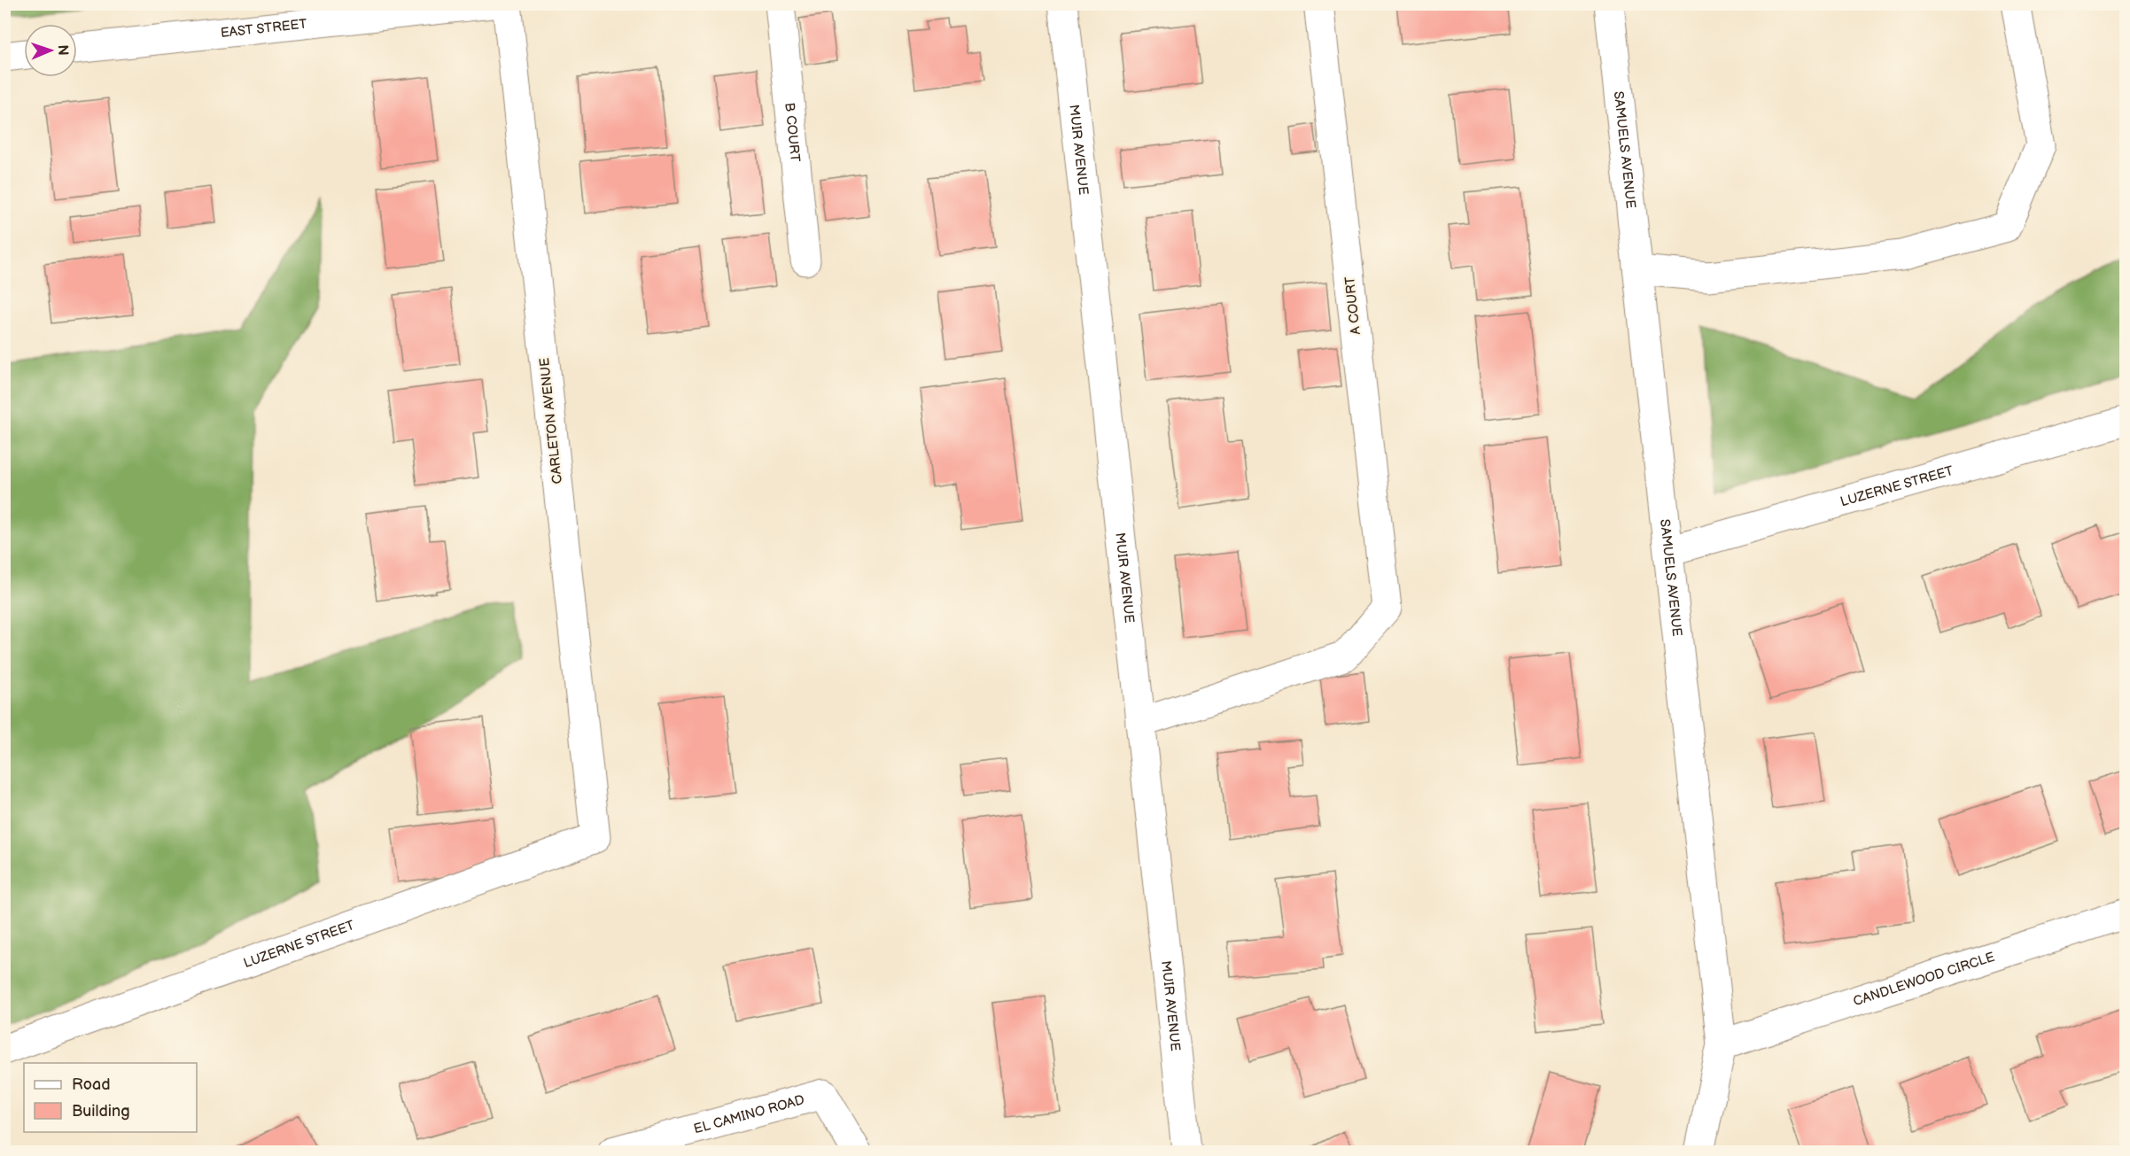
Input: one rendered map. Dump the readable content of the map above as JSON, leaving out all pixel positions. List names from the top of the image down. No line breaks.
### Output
{"streets":{"street":["EAST STREET","B COURT","MUIR AVENUE","SAMUELS AVENUE","A COURT","CARLETON AVENUE","LUZERNE STREET","CANDLEWOOD CIRCLE","EL CAMINO ROAD"]},"crossings":[["MUIR AVENUE","A COURT"],["SAMUELS AVENUE","LUZERNE STREET"],["SAMUELS AVENUE","CANDLEWOOD CIRCLE"],["CARLETON AVENUE","LUZERNE STREET"]],"legend":["Road","Building"],"north":"right"}
